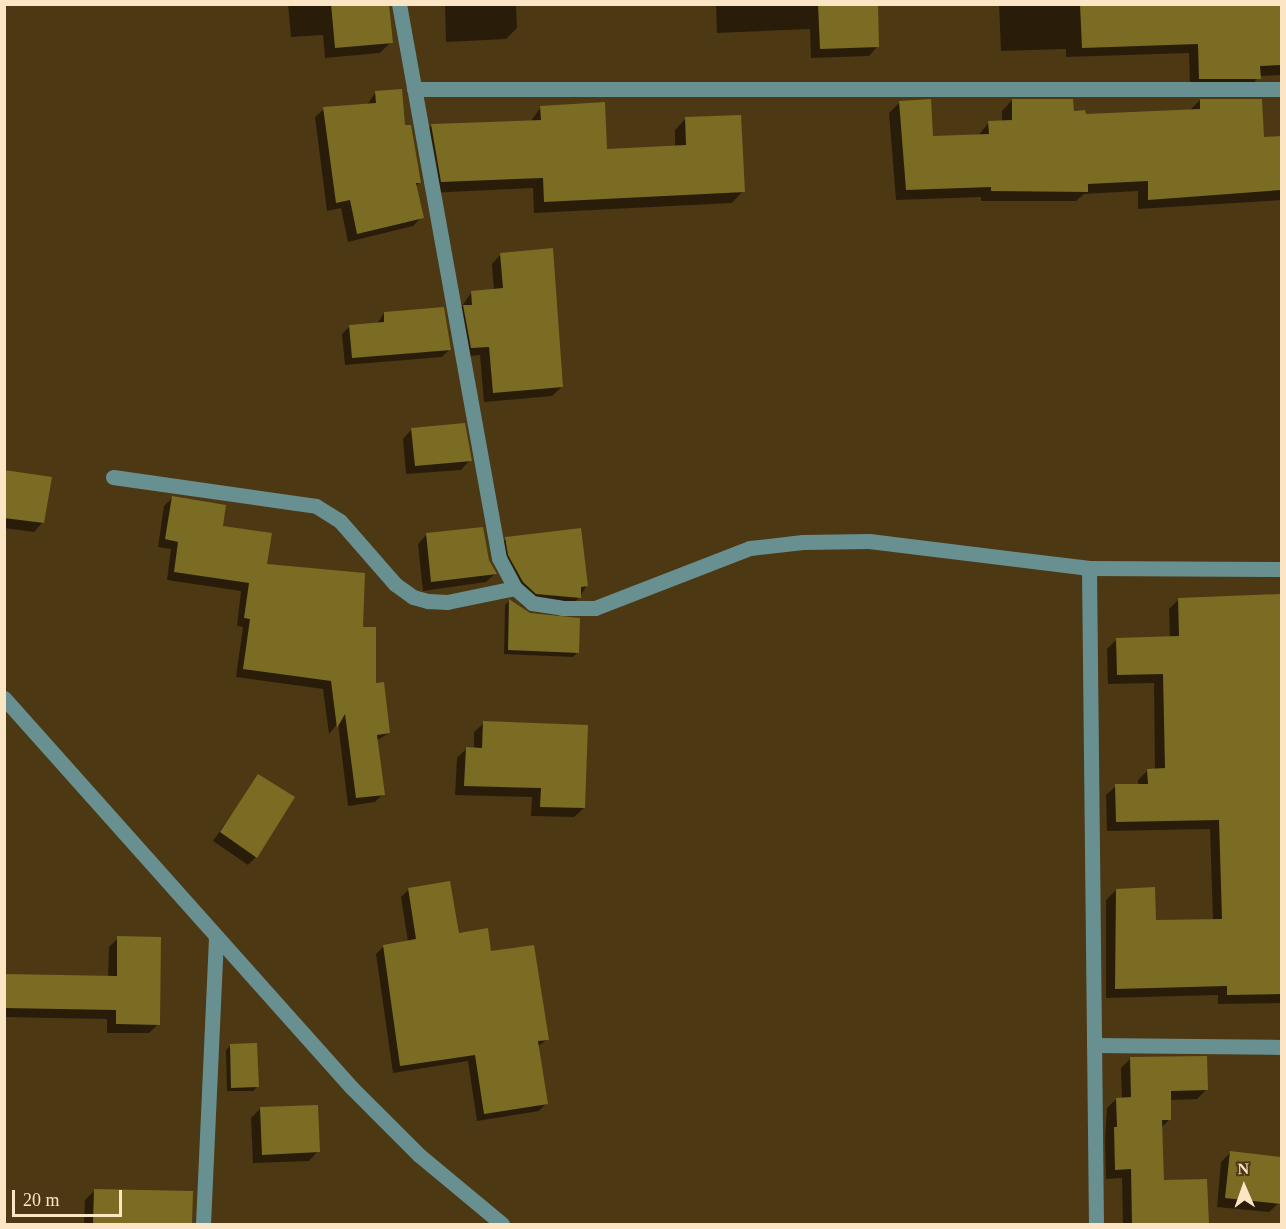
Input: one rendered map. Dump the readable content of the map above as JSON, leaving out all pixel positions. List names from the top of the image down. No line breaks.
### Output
{"scale_bar":"20 m","north":"top"}
